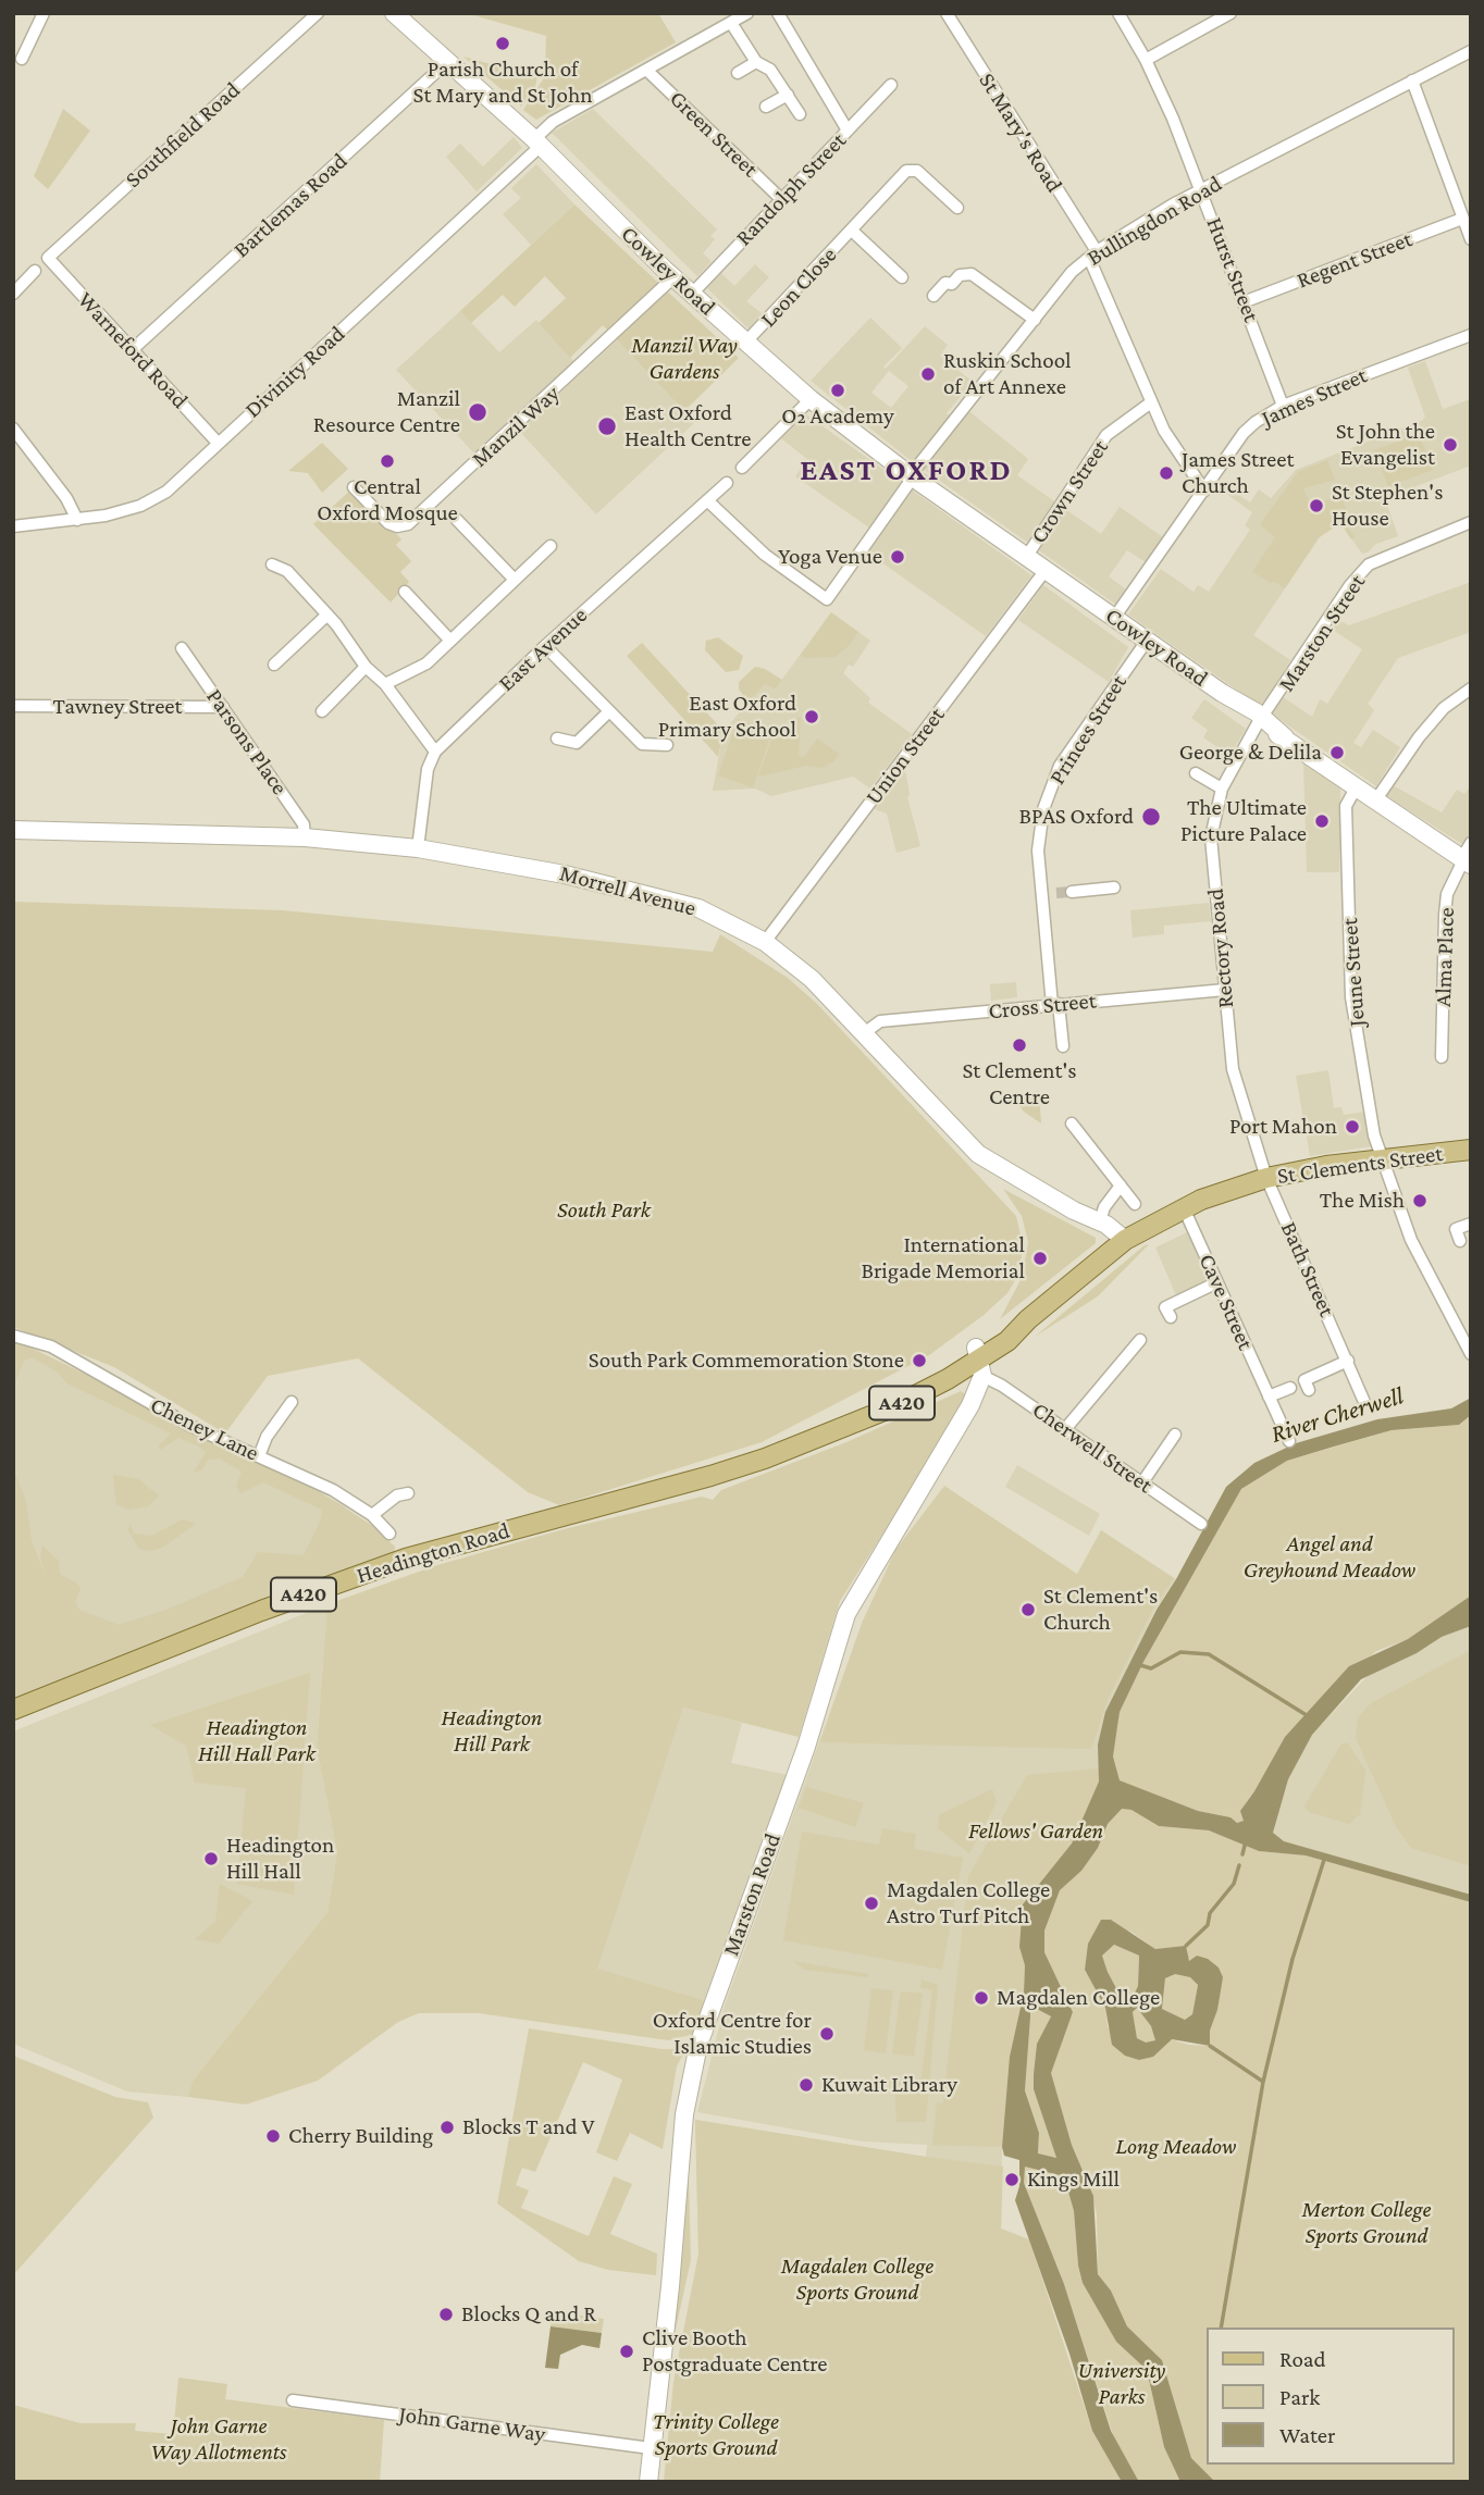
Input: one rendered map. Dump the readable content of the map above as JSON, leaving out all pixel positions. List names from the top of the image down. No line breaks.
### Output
{"streets":{"main road":["Cowley Road","Morrell Avenue","St Clements Street","A420","Headington Road","Marston Road"],"street":["St Mary's Road","Green Street","Southfield Road","Randolph Street","Bartlemas Road","Bullingdon Road","Regent Street","Hurst Street","Leon Close","Warneford Road","Divinity Road","James Street","Manzil Way","Crown Street","Marston Street","East Avenue","Tawney Street","Princes Street","Parsons Place","Union Street","Rectory Road","Alma Place","Jeune Street","Cross Street","Bath Street","Cave Street","Cheney Lane","Cherwell Street","John Garne Way"]},"crossings":[["St Mary's Road","Bullingdon Road"],["St Mary's Road","James Street"],["St Mary's Road","Crown Street"],["Green Street","Randolph Street"],["Green Street","Divinity Road"],["Southfield Road","Warneford Road"],["Randolph Street","Cowley Road"],["Bartlemas Road","Cowley Road"],["Bartlemas Road","Warneford Road"],["Bullingdon Road","Hurst Street"],["Bullingdon Road","Cowley Road"],["Bullingdon Road","East Avenue"],["Regent Street","Hurst Street"],["Hurst Street","James Street"],["Cowley Road","Leon Close"],["Cowley Road","Divinity Road"],["Cowley Road","James Street"],["Cowley Road","Manzil Way"],["Cowley Road","Crown Street"],["Cowley Road","Marston Street"],["Cowley Road","Princes Street"],["Cowley Road","Union Street"],["Cowley Road","Rectory Road"],["Cowley Road","Alma Place"],["Cowley Road","Jeune Street"],["Warneford Road","Divinity Road"],["Marston Street","Rectory Road"],["East Avenue","Morrell Avenue"],["Tawney Street","Parsons Place"],["Princes Street","Cross Street"],["Parsons Place","Morrell Avenue"],["Union Street","Morrell Avenue"],["Morrell Avenue","Cross Street"],["Morrell Avenue","St Clements Street"],["Morrell Avenue","A420"],["Rectory Road","Cross Street"],["Rectory Road","St Clements Street"],["Rectory Road","Bath Street"],["Jeune Street","St Clements Street"],["St Clements Street","Bath Street"],["St Clements Street","Cave Street"],["St Clements Street","A420"],["A420","Cherwell Street"],["A420","Headington Road"],["A420","Marston Road"],["Cherwell Street","Headington Road"],["Cherwell Street","Marston Road"],["Headington Road","Marston Road"],["Marston Road","John Garne Way"]],"districts":["EAST OXFORD"],"water":["River Cherwell"],"parks":["Manzil Way Gardens","South Park","Angel and Greyhound Meadow","Headington Hill Park","Headington Hill Hall Park","Fellows' Garden","Long Meadow","Merton College Sports Ground","Magdalen College Sports Ground","University Parks","Trinity College Sports Ground","John Garne Way Allotments"],"places":["Parish Church of St Mary and St John","Ruskin School of Art Annexe","O₂ Academy","Manzil Resource Centre","East Oxford Health Centre","St John the Evangelist","Central Oxford Mosque","James Street Church","St Stephen's House","Yoga Venue","East Oxford Primary School","George & Delila","BPAS Oxford","The Ultimate Picture Palace","St Clement's Centre","Port Mahon","The Mish","International Brigade Memorial","South Park Commemoration Stone","St Clement's Church","Headington Hill Hall","Magdalen College Astro Turf Pitch","Magdalen College","Oxford Centre for Islamic Studies","Kuwait Library","Blocks T and V","Cherry Building","Kings Mill","Blocks Q and R","Clive Booth Postgraduate Centre"],"legend":["Road","Park","Water"]}
